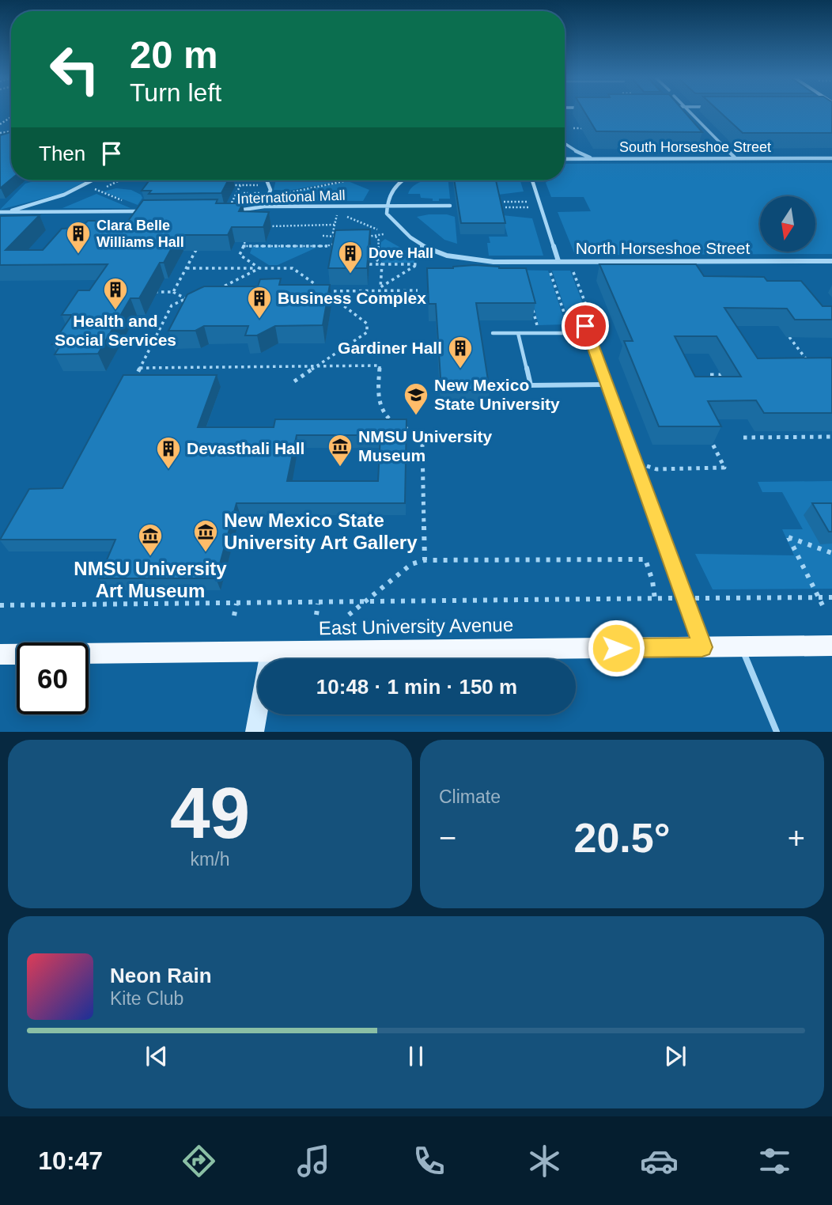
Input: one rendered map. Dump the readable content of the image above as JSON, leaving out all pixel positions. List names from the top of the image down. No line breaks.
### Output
{"streets":{"main road":["East University Avenue"],"street":["South Horseshoe Street","International Mall","North Horseshoe Street"]},"crossings":[["International Mall","North Horseshoe Street"]],"places":{"building":["Clara Belle Williams Hall","Dove Hall","Health and Social Services","Business Complex","Gardiner Hall","Devasthali Hall"],"school or university":["New Mexico State University"],"museum":["NMSU University Museum","New Mexico State University Art Gallery","NMSU University Art Museum"]},"north":"bottom","page":{"turn":["20 m","Turn left"],"then":"Then","limit":"60","trip":"10:48 · 1 min · 150 m","tile":[["49","km/h"],"Climate"],"heat":["−","20.5°","+"],"song":["Neon Rain","Kite Club"],"tabs":"10:47"}}
